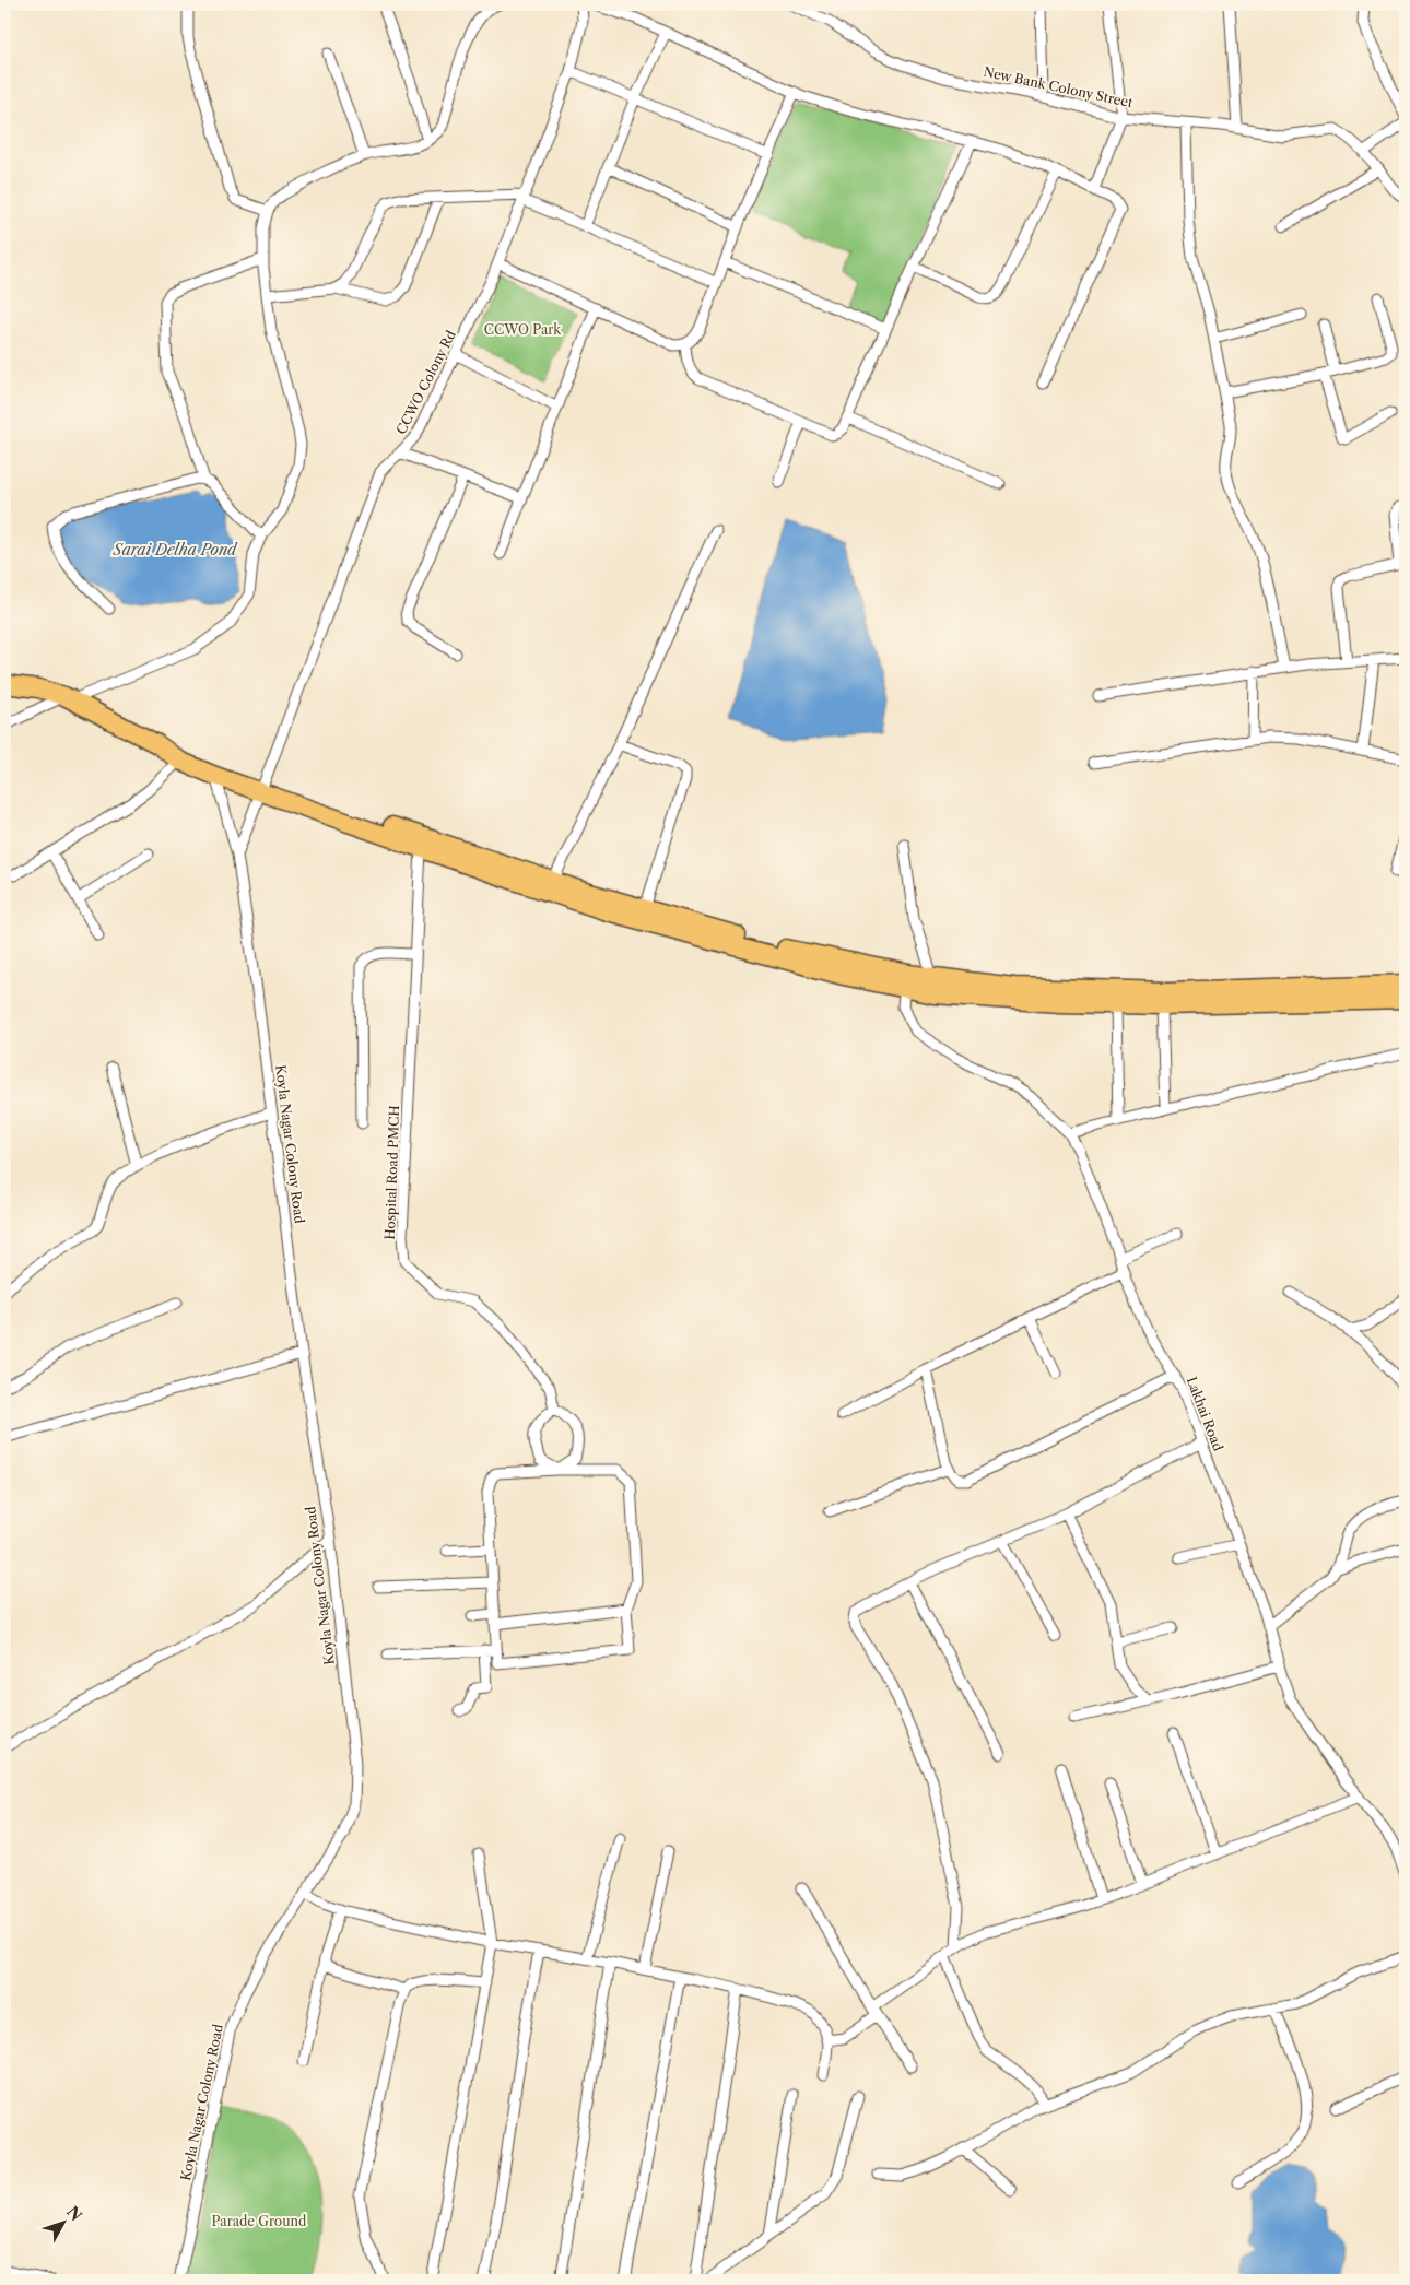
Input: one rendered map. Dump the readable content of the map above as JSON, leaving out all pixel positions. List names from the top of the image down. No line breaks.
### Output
{"streets":{"street":["New Bank Colony Street","CCWO Colony Rd","Koyla Nagar Colony Road","Hospital Road PMCH","Lakhai Road"]},"crossings":[["CCWO Colony Rd","Koyla Nagar Colony Road"]],"water":["Sarai Delha Pond"],"parks":["CCWO Park","Parade Ground"],"north":"top right"}
